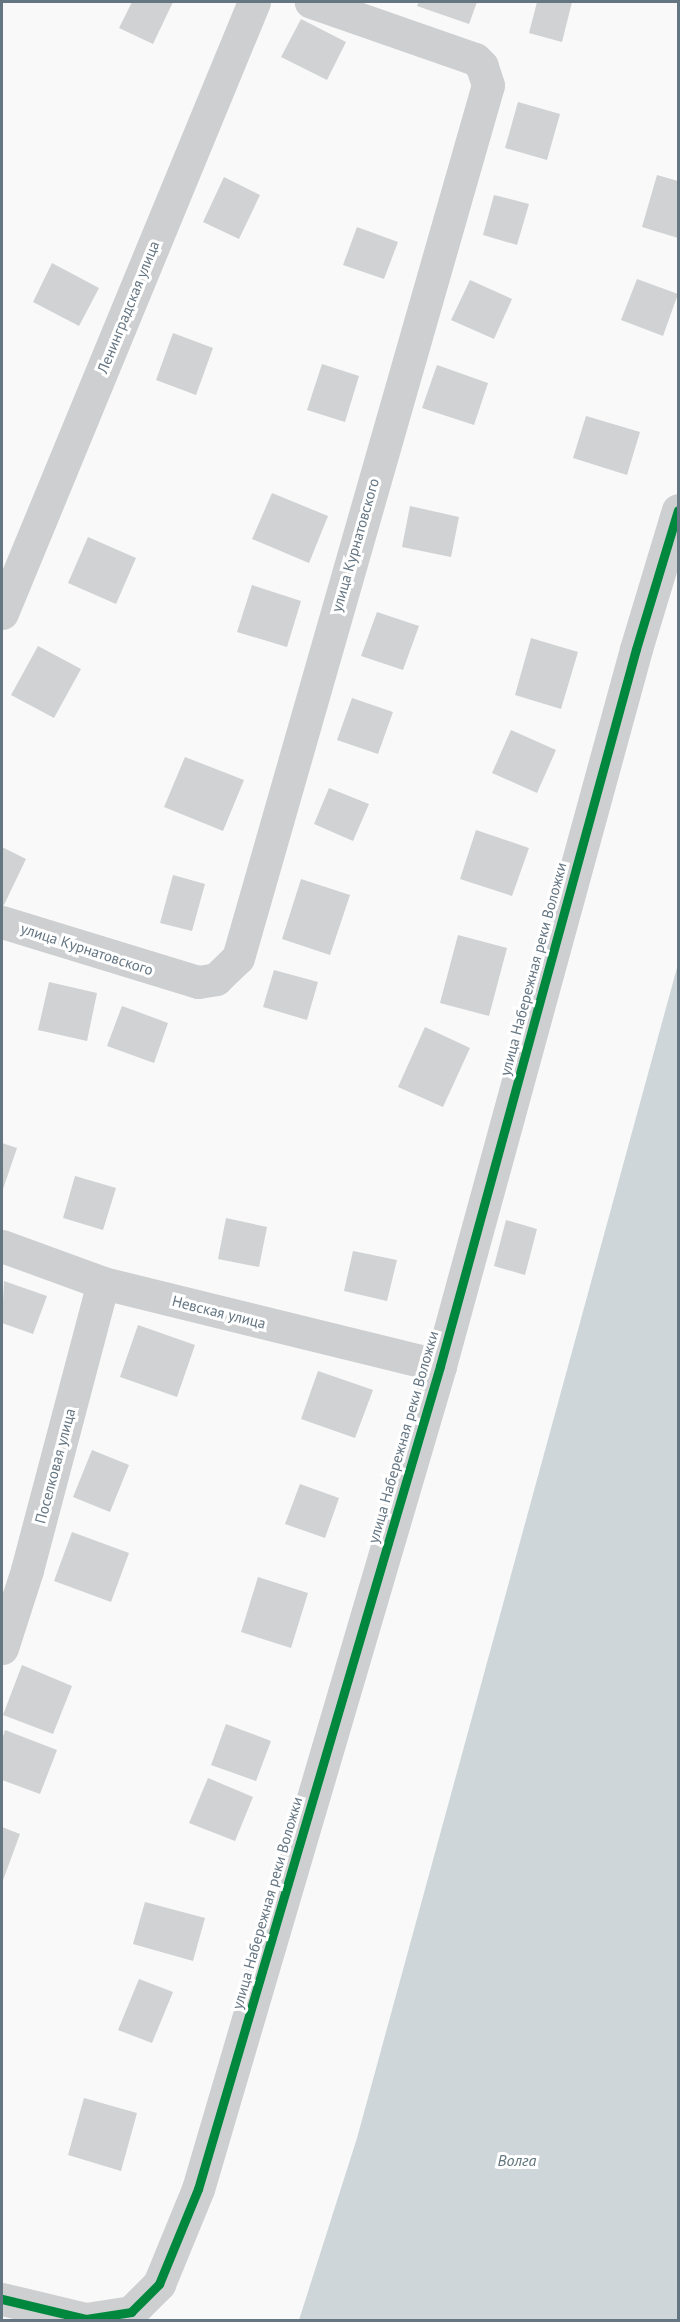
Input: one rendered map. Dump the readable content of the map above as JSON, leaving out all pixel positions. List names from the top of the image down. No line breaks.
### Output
{"streets":{"street":["Ленинградская улица","улица Курнатовского","улица Набережная реки Воложки","Невская улица","Поселковая улица"]},"crossings":[["улица Набережная реки Воложки","Невская улица"],["Невская улица","Поселковая улица"]],"water":["Волга"]}
